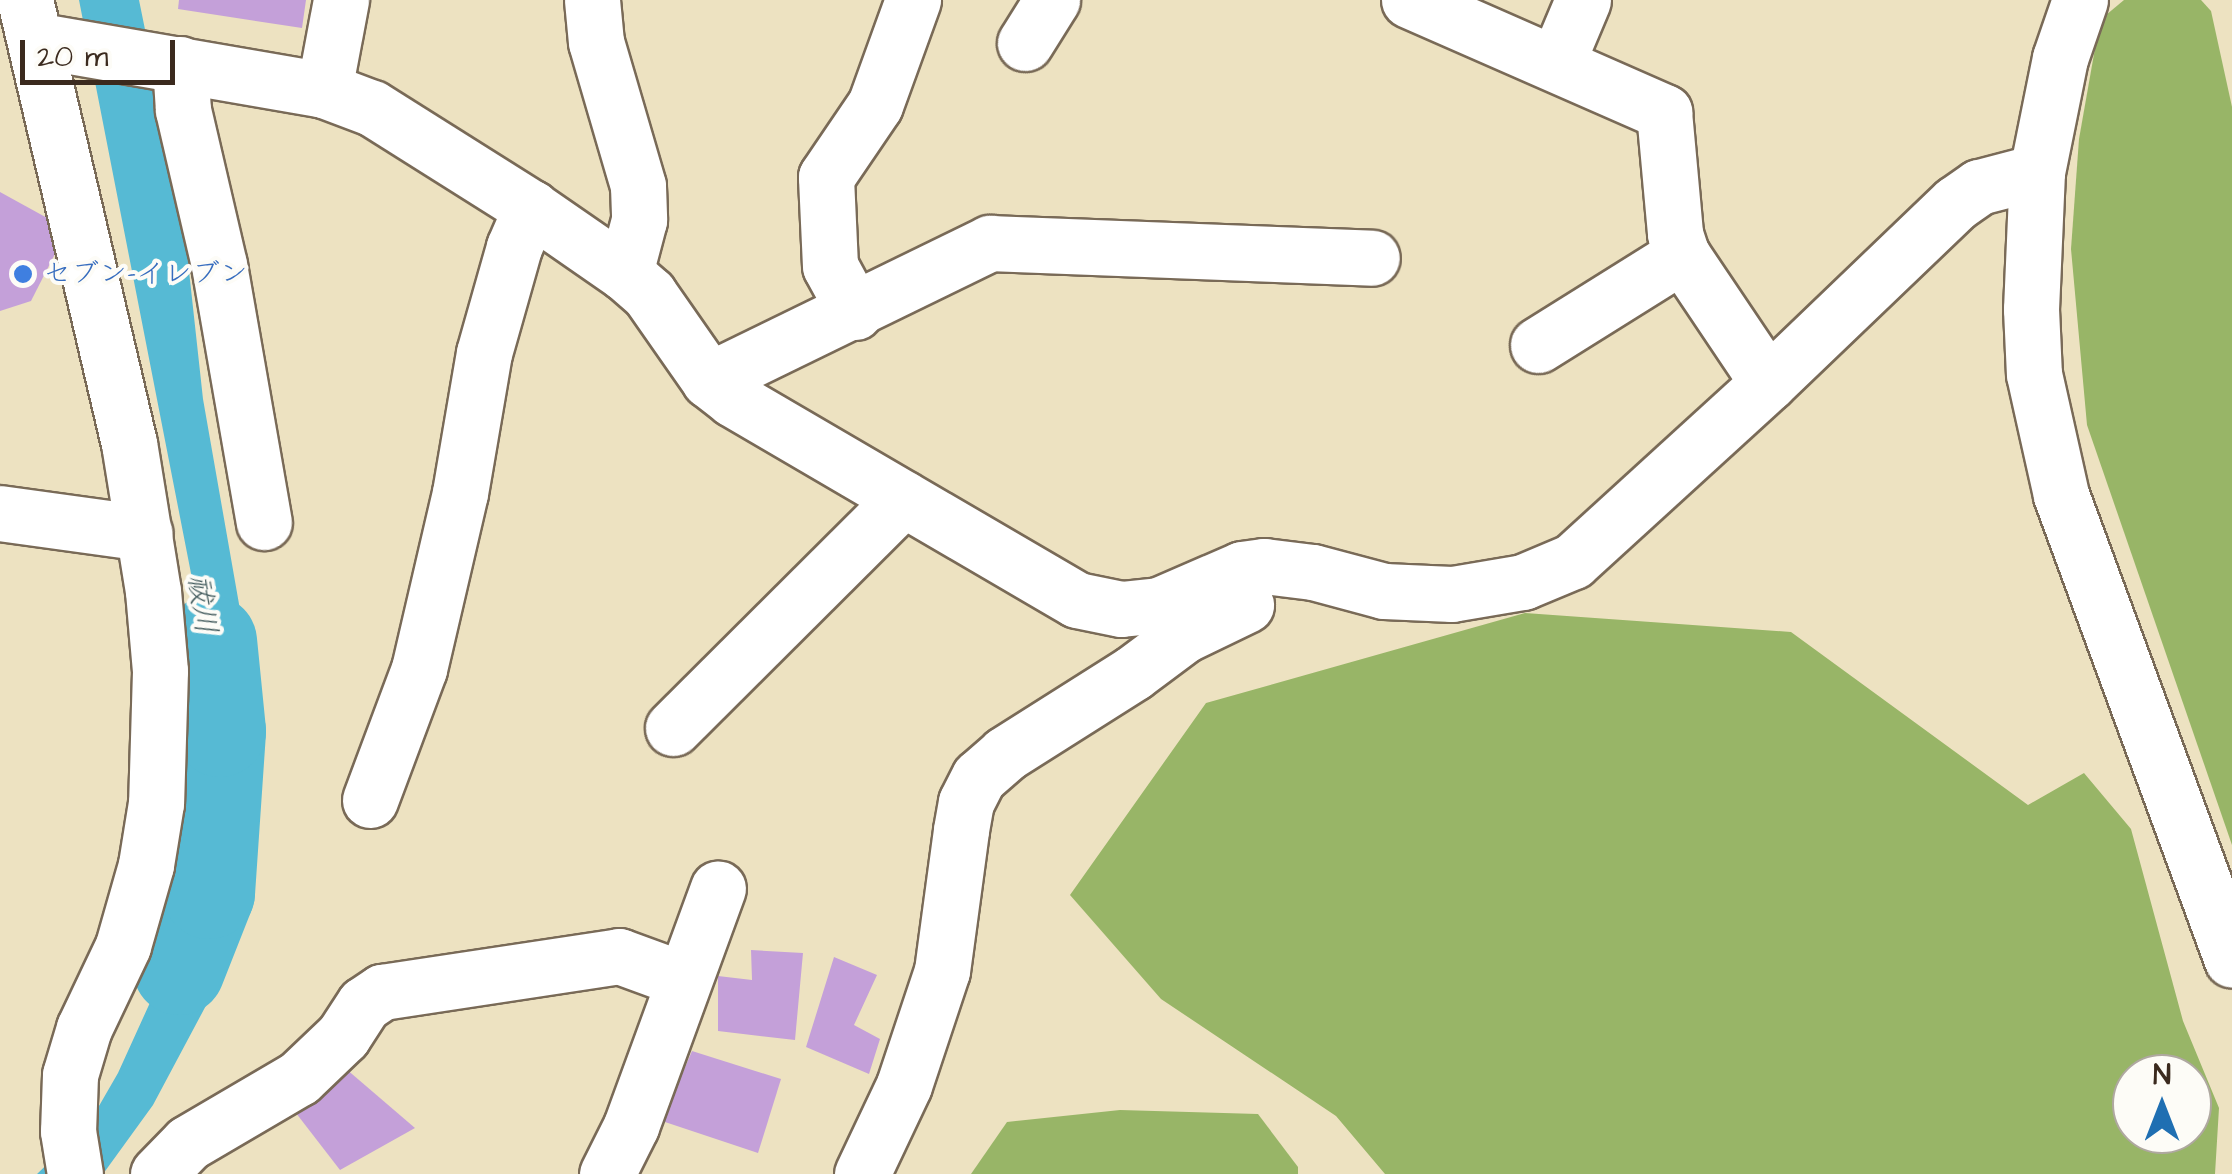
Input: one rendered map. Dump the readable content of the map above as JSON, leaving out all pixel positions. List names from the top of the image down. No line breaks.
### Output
{"water":["祓川"],"places":["セブン-イレブン"],"scale_bar":"20 m","north":"top"}
